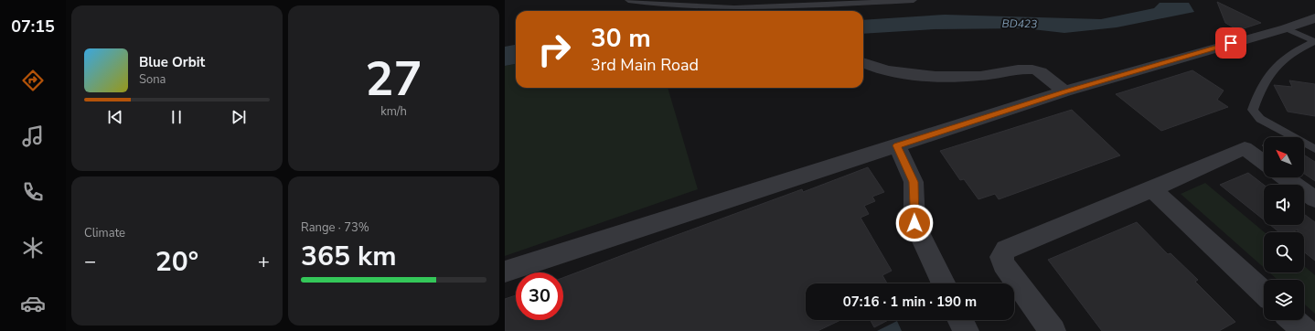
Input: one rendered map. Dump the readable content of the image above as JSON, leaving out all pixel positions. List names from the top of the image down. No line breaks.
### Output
{"water":["BD423"],"north":"top left","page":{"tabs":"07:15","tile":[["27","km/h"],"Climate",["Range · 73%","365 km"]],"turn":["30 m","3rd Main Road"],"song":["Blue Orbit","Sona"],"heat":["−","20°","+"],"limit":"30","trip":"07:16 · 1 min · 190 m"}}
